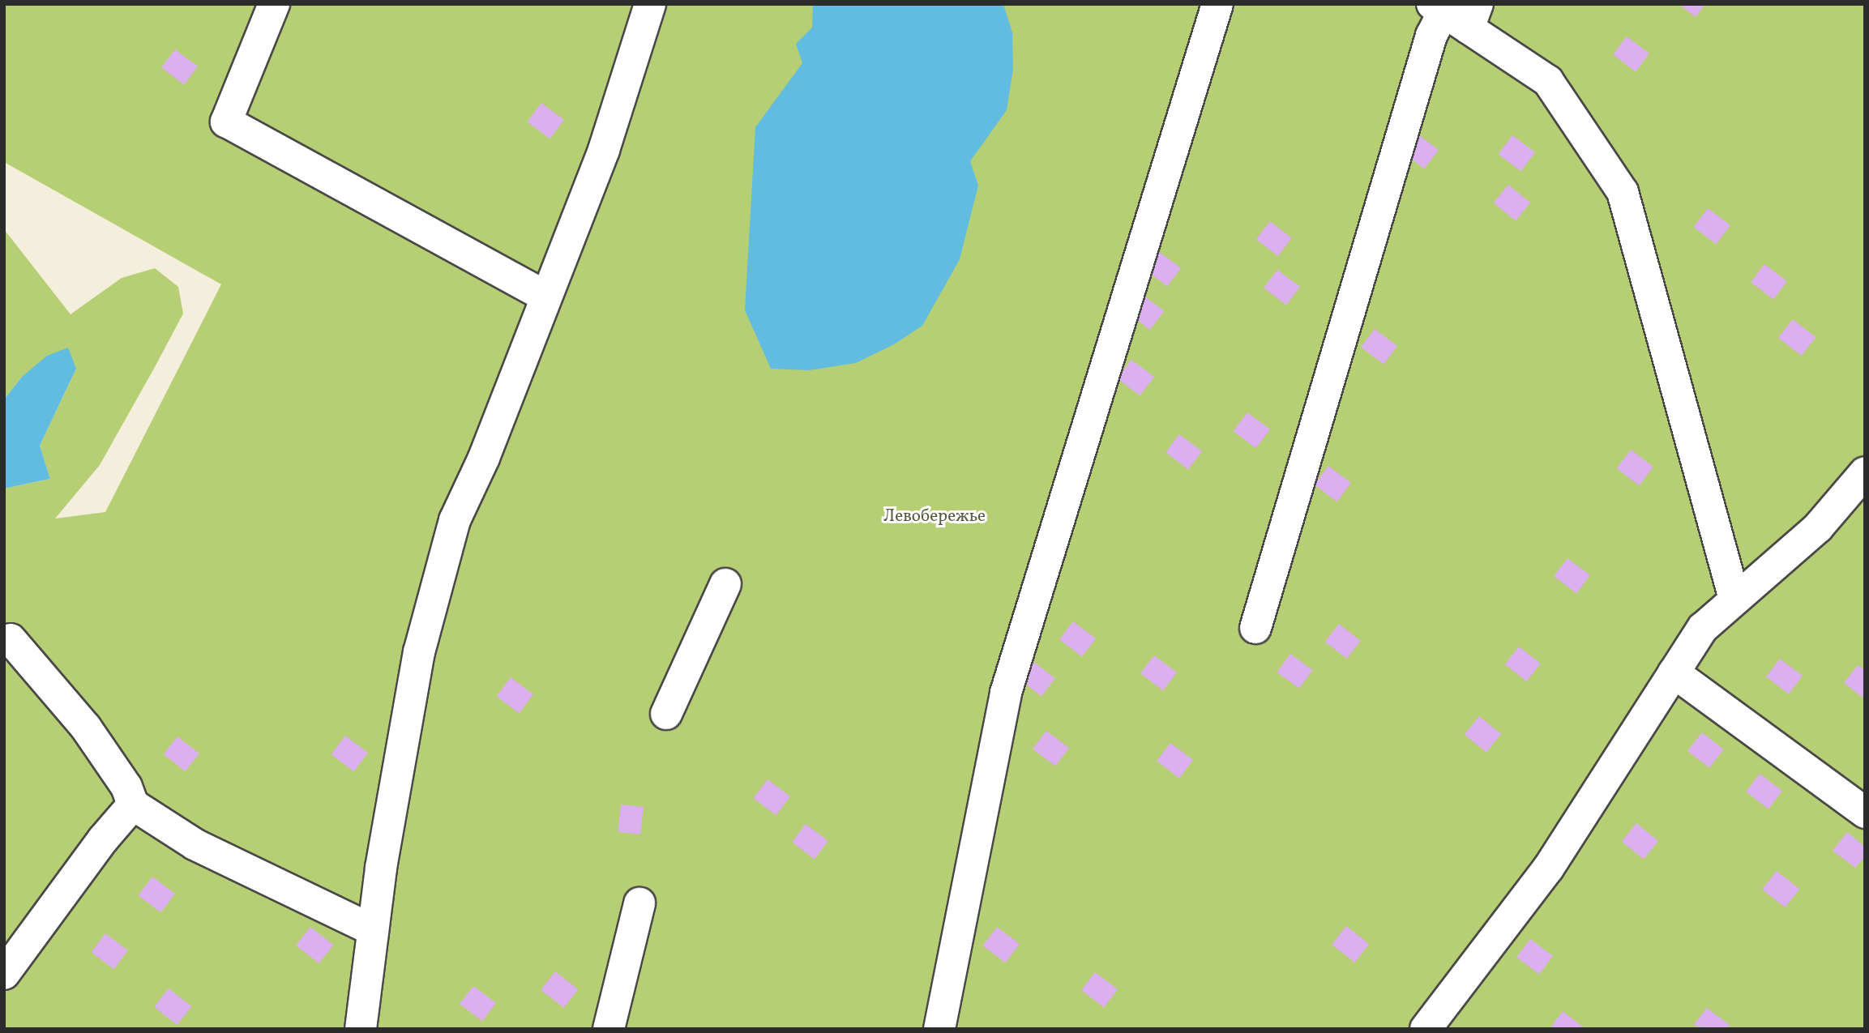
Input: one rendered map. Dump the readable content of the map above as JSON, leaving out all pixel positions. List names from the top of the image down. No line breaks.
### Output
{"parks":["Левобережье"]}
